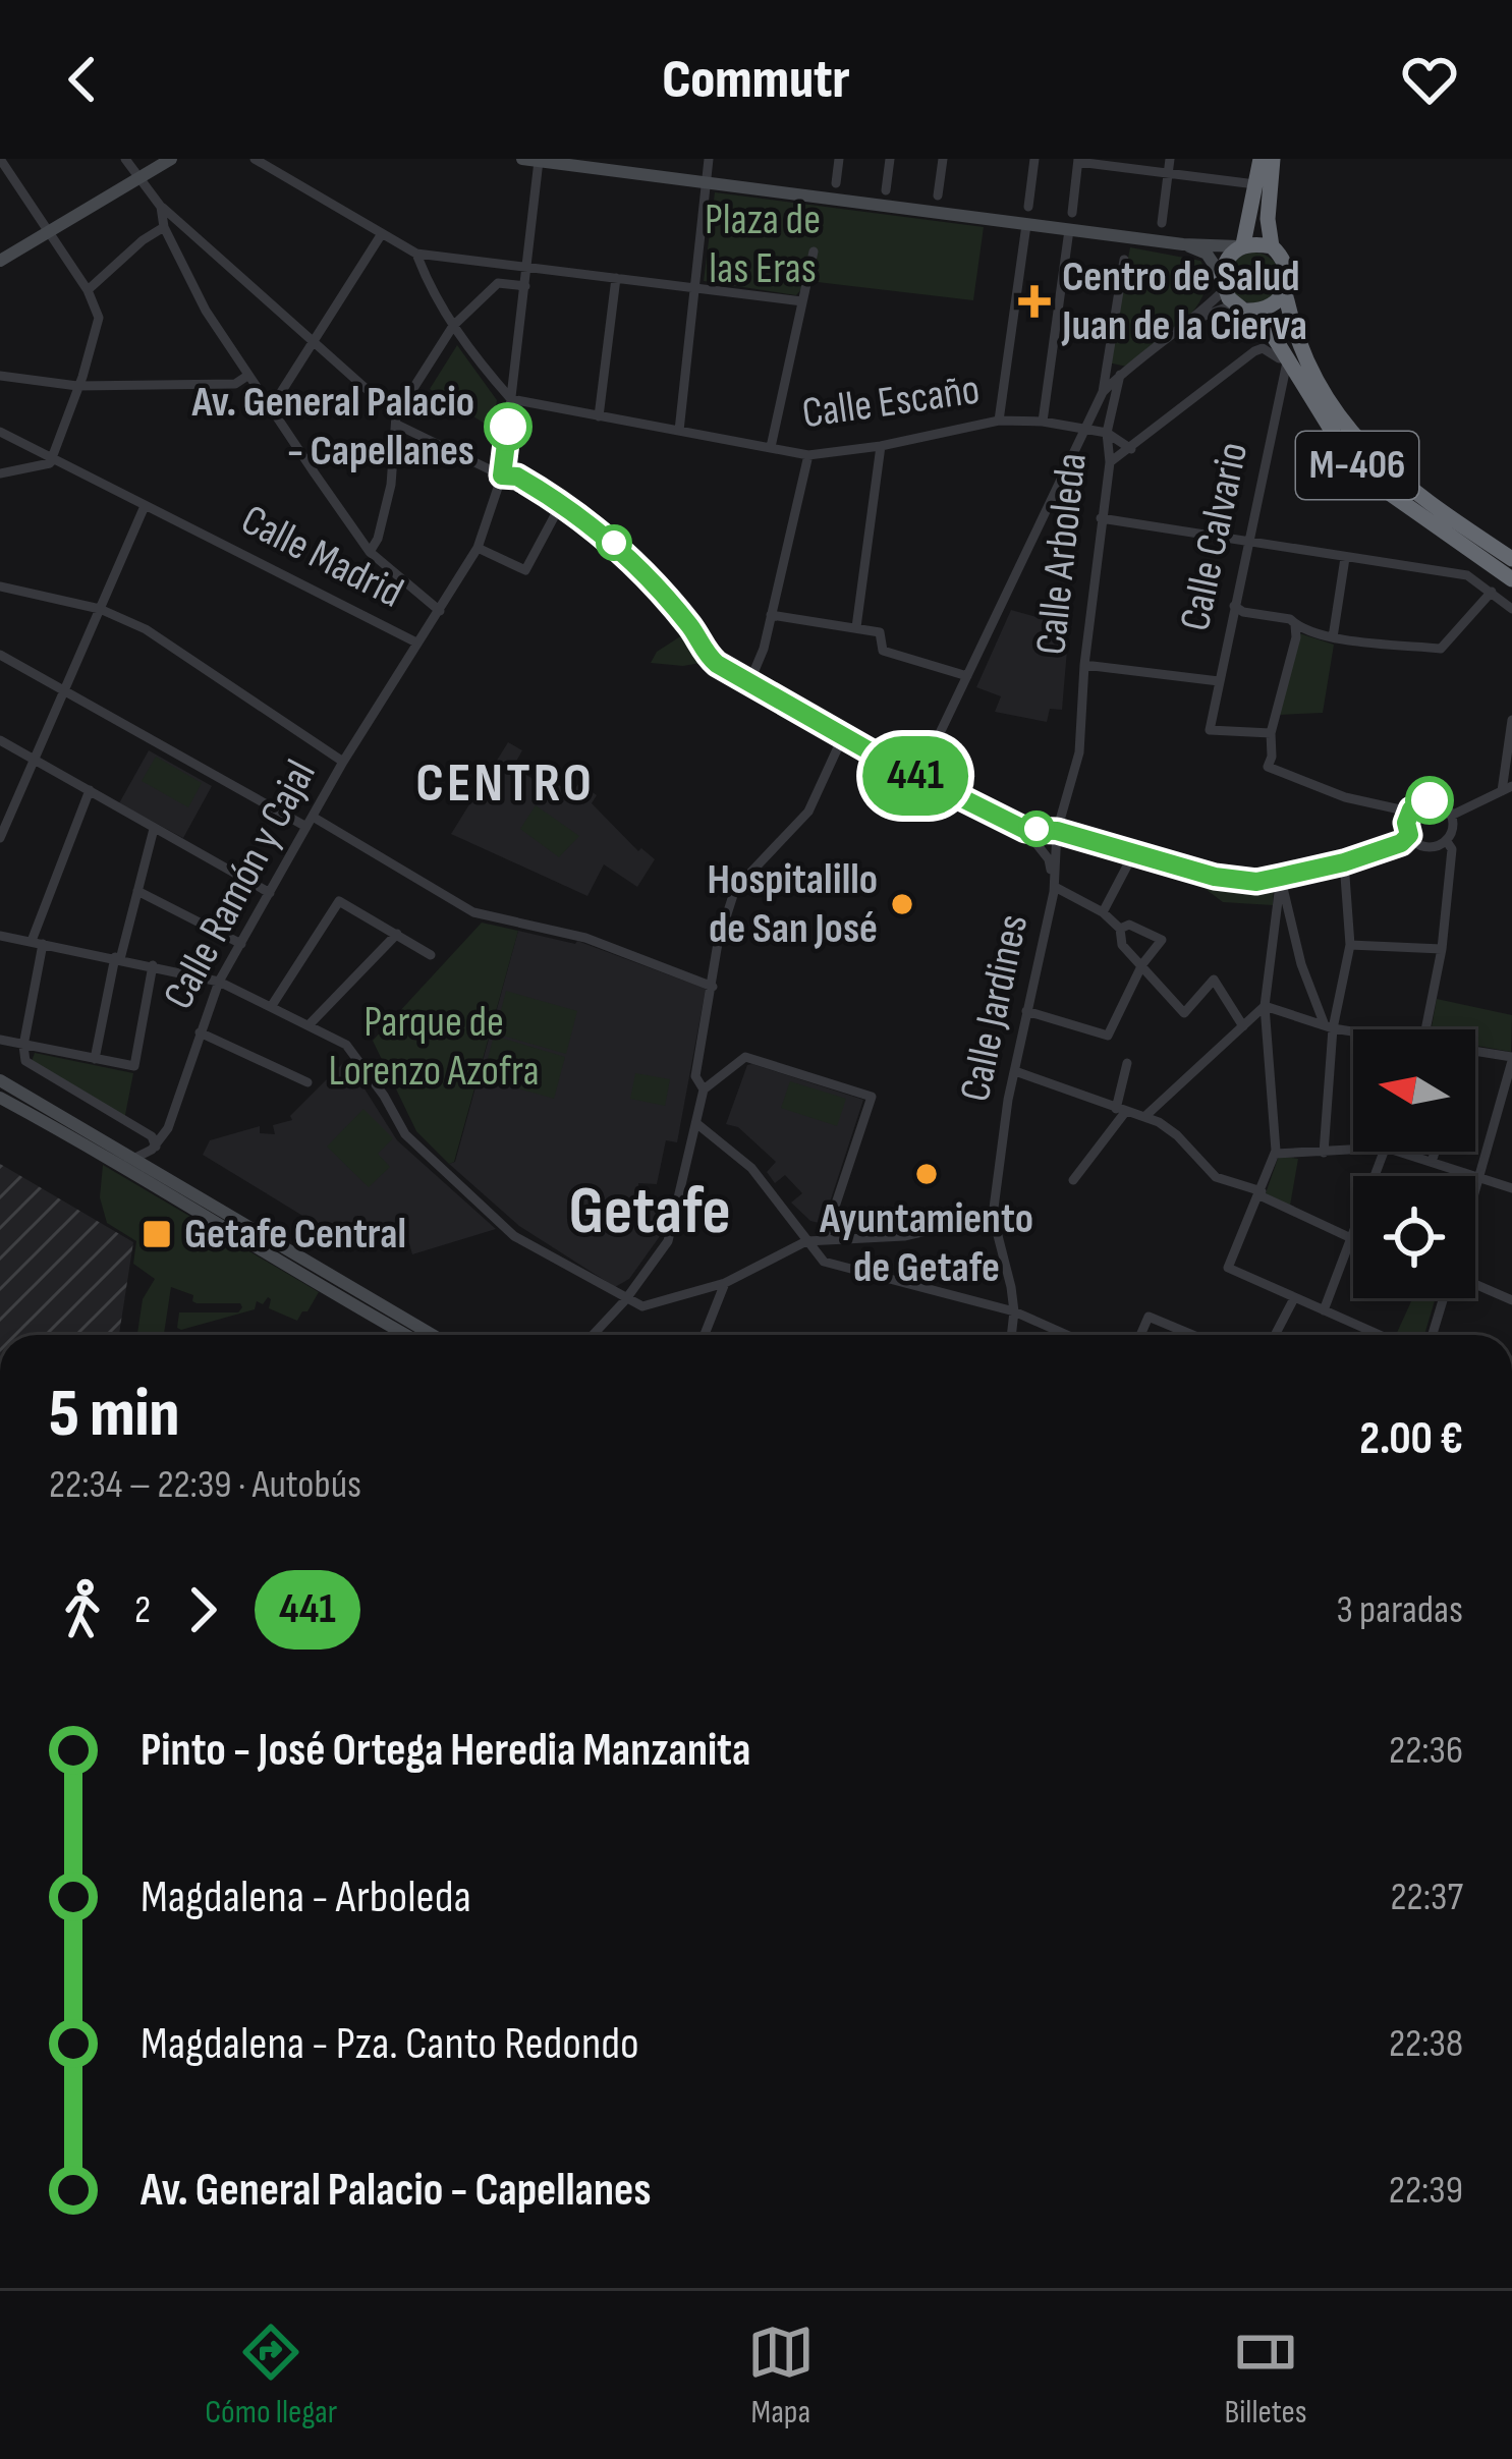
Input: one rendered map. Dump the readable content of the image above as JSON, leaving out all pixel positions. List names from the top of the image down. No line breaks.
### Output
{"streets":{"highway":["M-406"],"street":["Calle Escaño","Calle Calvario","Calle Arboleda","Calle Madrid","Calle Ramón y Cajal","Calle Jardines"]},"crossings":[["Calle Escaño","Calle Arboleda"],["Calle Escaño","Calle Ramón y Cajal"],["M-406","Calle Calvario"],["Calle Arboleda","Calle Jardines"],["Calle Madrid","Calle Ramón y Cajal"]],"districts":["CENTRO","Getafe"],"parks":["Plaza de las Eras","Parque de Lorenzo Azofra"],"places":{"health":["Centro de Salud Juan de la Cierva"],"other":["Av. General Palacio - Capellanes","Hospitalillo de San José","Ayuntamiento de Getafe"],"transit":["Getafe Central"]},"lines":["bus line 441"],"north":"left","page":{"header":"Commutr","on_map":"441","heading":["5 min","22:34 – 22:39 · Autobús","2.00 €"],"legs":["2","441","3 paradas"],"list":[{"name":"Pinto - José Ortega Heredia Manzanita","value":"22:36"},{"name":"Magdalena - Arboleda","value":"22:37"},{"name":"Magdalena - Pza. Canto Redondo","value":"22:38"},{"name":"Av. General Palacio - Capellanes","value":"22:39"}],"tabs":["Cómo llegar","Mapa","Billetes"]}}
